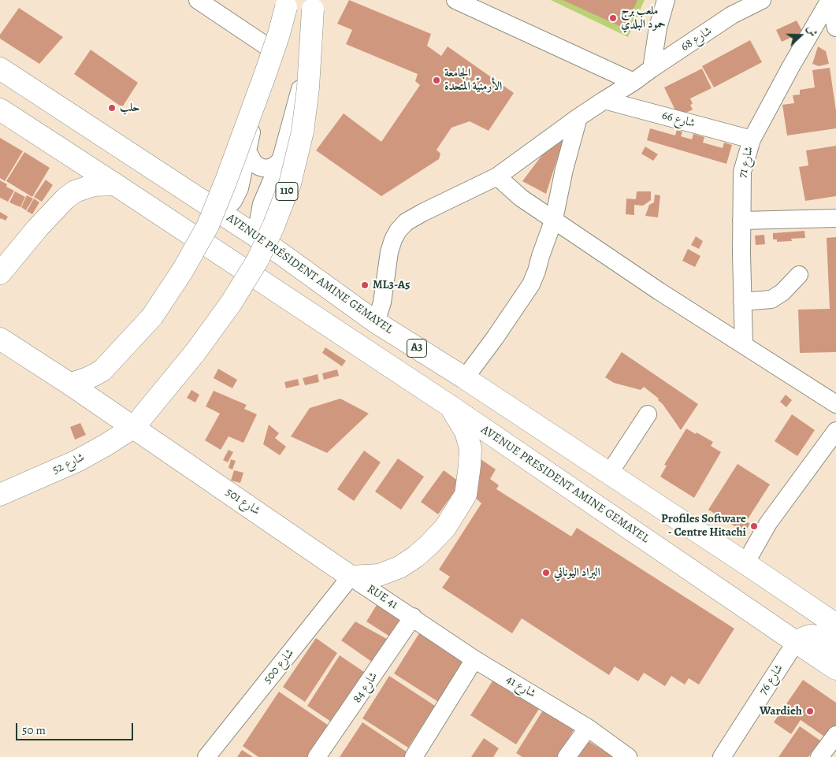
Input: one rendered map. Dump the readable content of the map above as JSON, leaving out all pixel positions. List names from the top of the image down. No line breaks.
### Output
{"streets":{"main road":["110","AVENUE PRÉSIDENT AMINE GEMAYEL","A3","شارع 52","AVENUE PRESIDENT AMINE GEMAYEL","شارع 501"],"street":["شارع 68","شارع 66","شارع 71","RUE 41","شارع 500","شارع 76","شارع 41","شارع 84"]},"crossings":[["شارع 68","شارع 66"],["شارع 68","AVENUE PRÉSIDENT AMINE GEMAYEL"],["شارع 66","شارع 71"],["110","شارع 52"],["110","شارع 501"],["A3","AVENUE PRESIDENT AMINE GEMAYEL"],["شارع 52","شارع 501"],["AVENUE PRESIDENT AMINE GEMAYEL","شارع 76"],["شارع 501","RUE 41"],["شارع 501","شارع 500"],["RUE 41","شارع 500"],["RUE 41","شارع 41"],["RUE 41","شارع 84"],["شارع 41","شارع 84"]],"places":["ملعب برج حمود البلدي","الجامعة الأرمنيّة المتحدة","حلب","ML3-A5","Profiles Software - Centre Hitachi","البراد اليوناني","Wardieh"],"scale_bar":"50 m","north":"right"}
